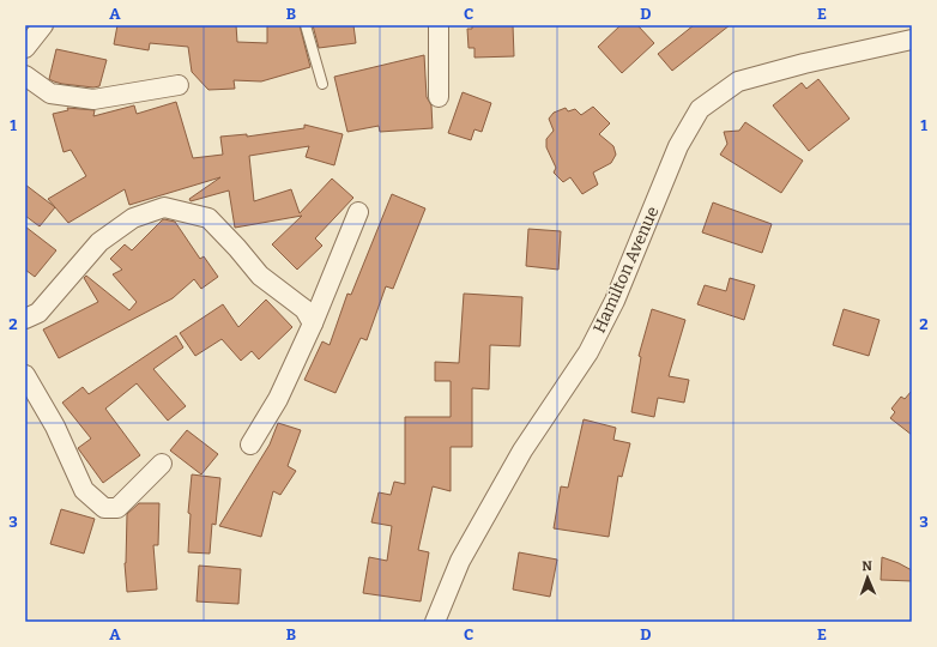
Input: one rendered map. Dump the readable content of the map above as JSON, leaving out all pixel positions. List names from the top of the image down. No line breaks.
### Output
{"streets":{"street":["Hamilton Avenue"]},"north":"top","grid":{"columns":["A","B","C","D","E"],"rows":["1","2","3"]}}
